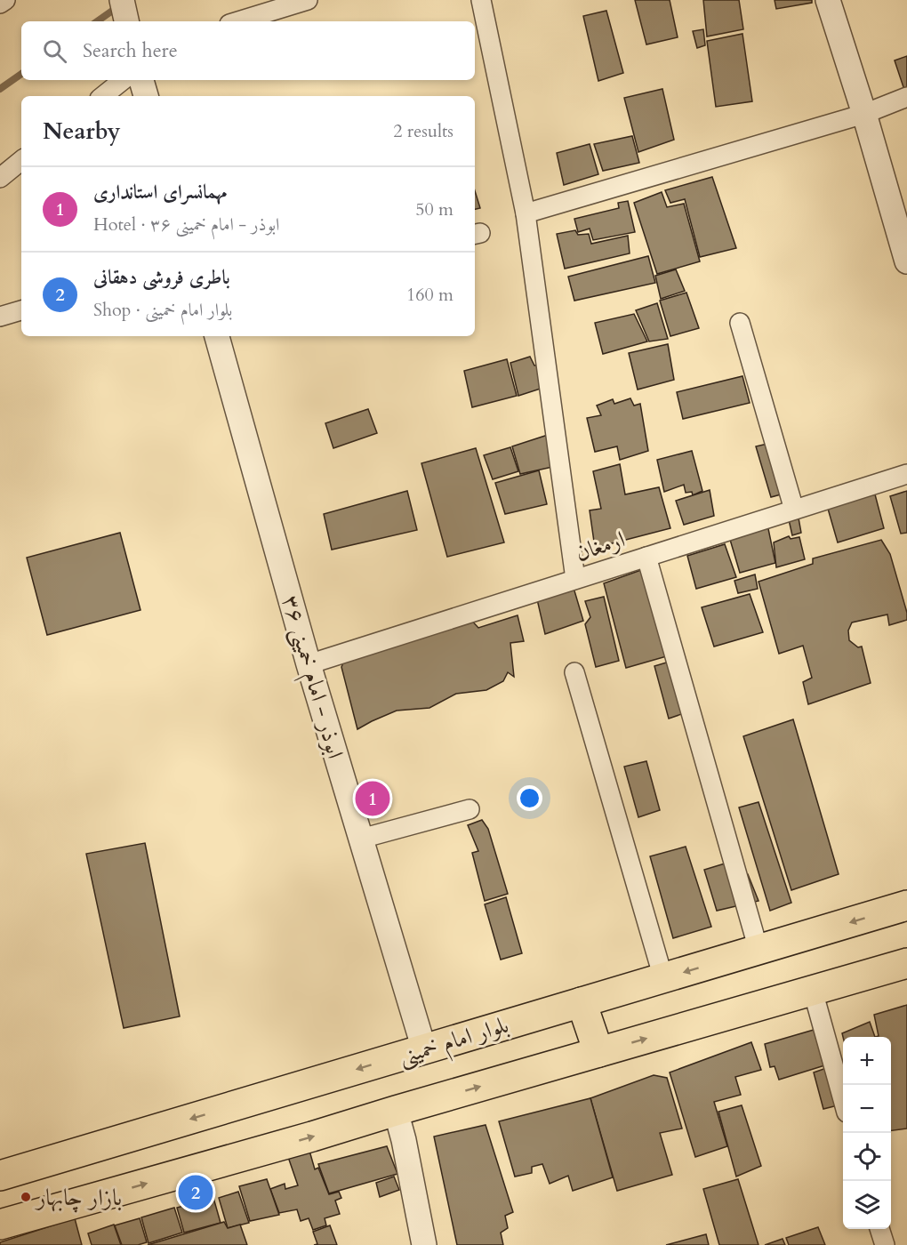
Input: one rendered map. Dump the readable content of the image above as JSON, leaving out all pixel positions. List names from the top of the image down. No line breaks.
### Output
{"streets":{"main road":["بلوار امام خمینی"],"street":["ارمغان","ابوذر - امام خمینی ۳۶"]},"crossings":[["ارمغان","ابوذر - امام خمینی ۳۶"],["ابوذر - امام خمینی ۳۶","بلوار امام خمینی"]],"places":["بازار چابهار"],"page":{"search":"Search here","heading":["Nearby","2 results"],"list":[{"mark":"1","name":"مهمانسرای استانداری","note":"Hotel · ابوذر - امام خمینی ۳۶","value":"50 m"},{"mark":"2","name":"باطری فروشی دهقانى","note":"Shop · بلوار امام خمینی","value":"160 m"}],"pins":["1","2"],"map_buttons":["+","−"]}}
